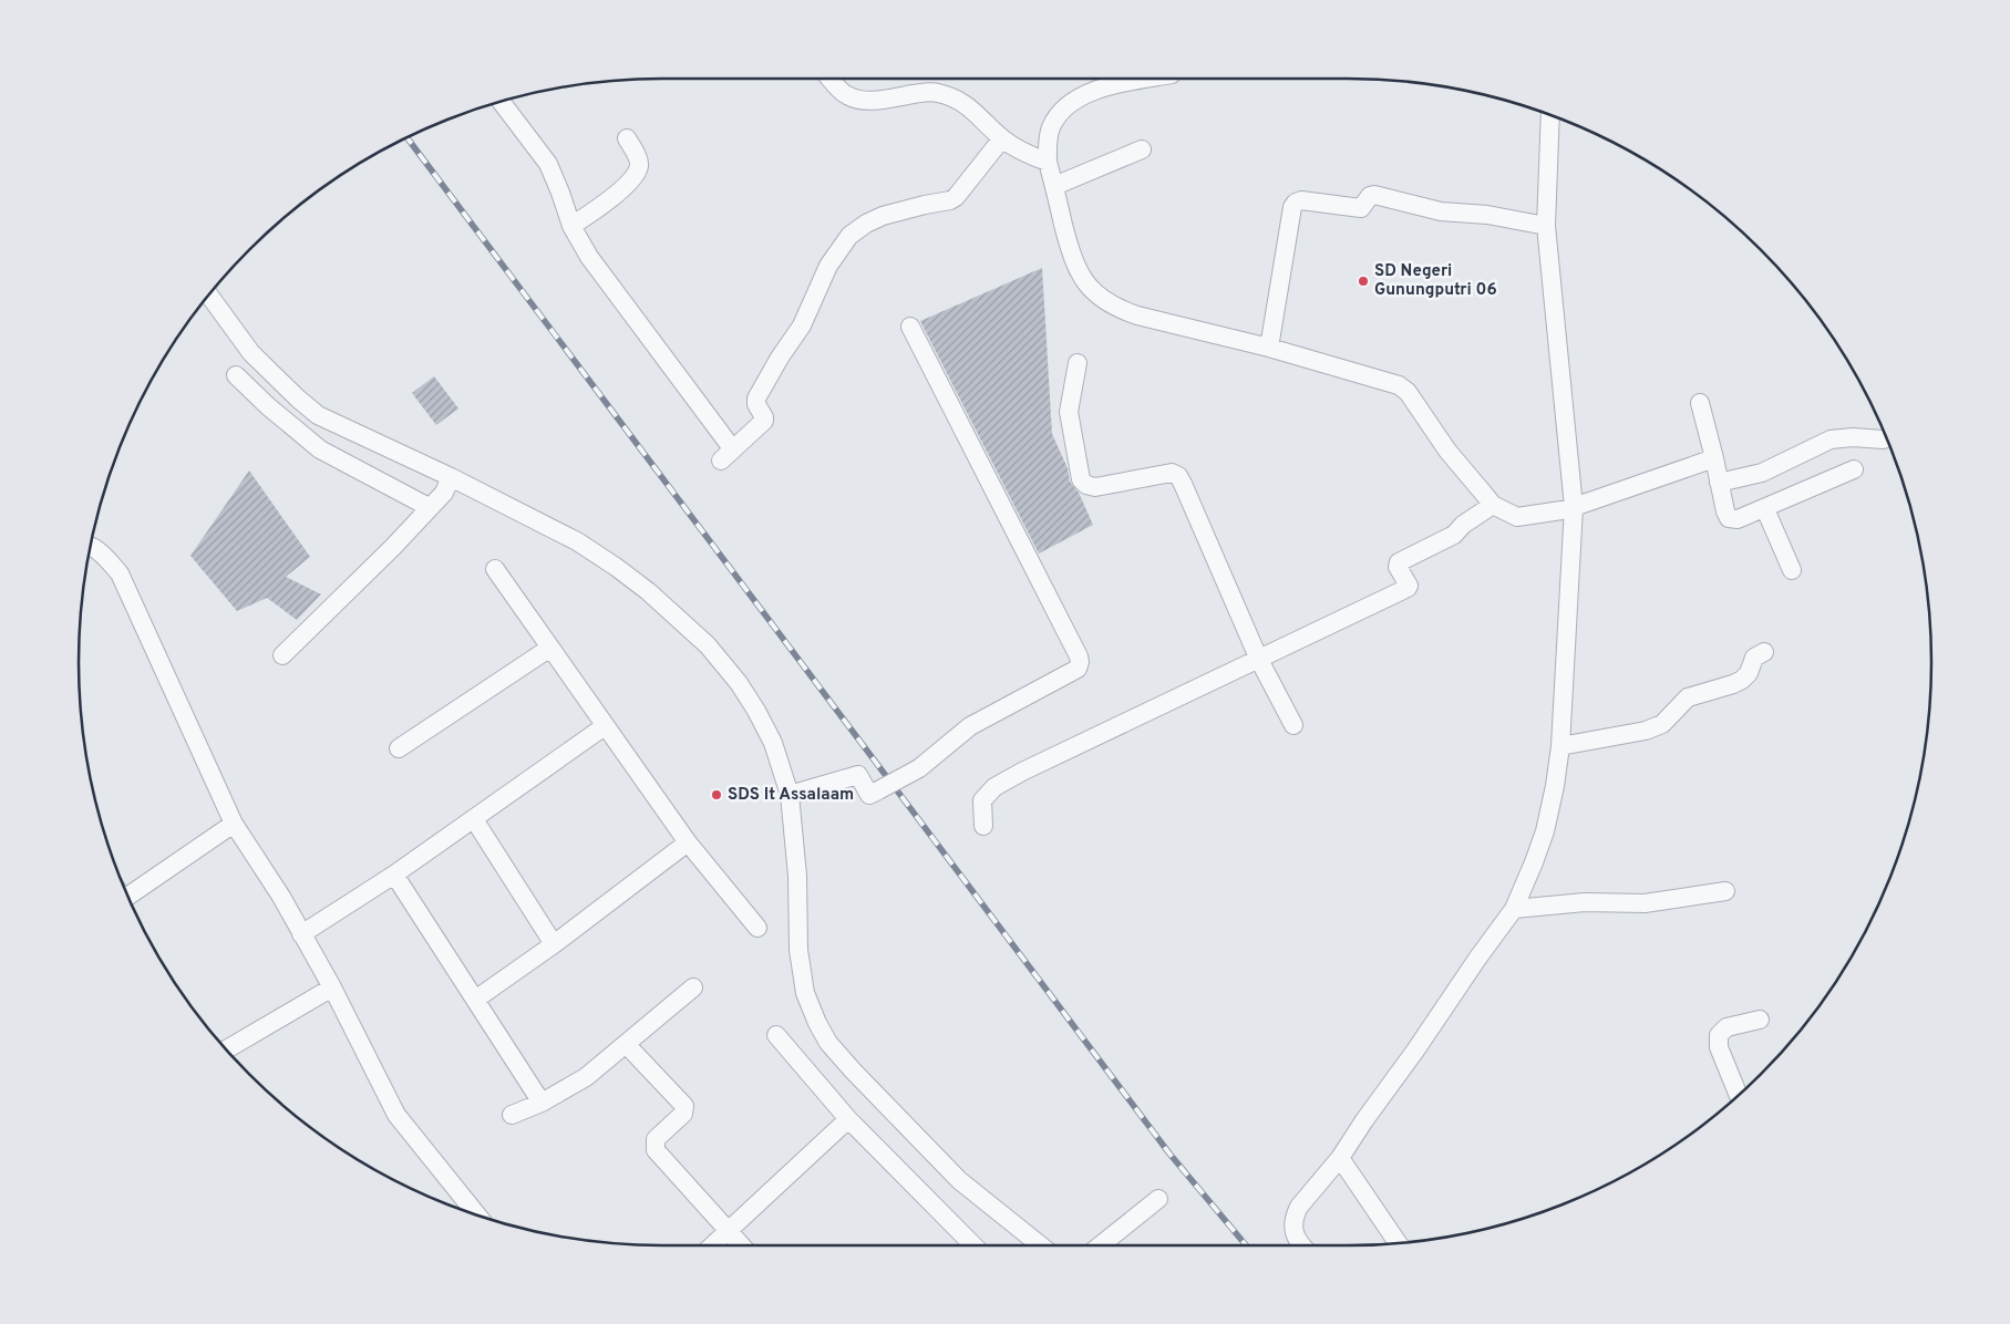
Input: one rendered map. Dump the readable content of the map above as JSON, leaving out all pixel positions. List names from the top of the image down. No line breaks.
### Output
{"places":["SD Negeri Gunungputri 06","SDS It Assalaam"]}
